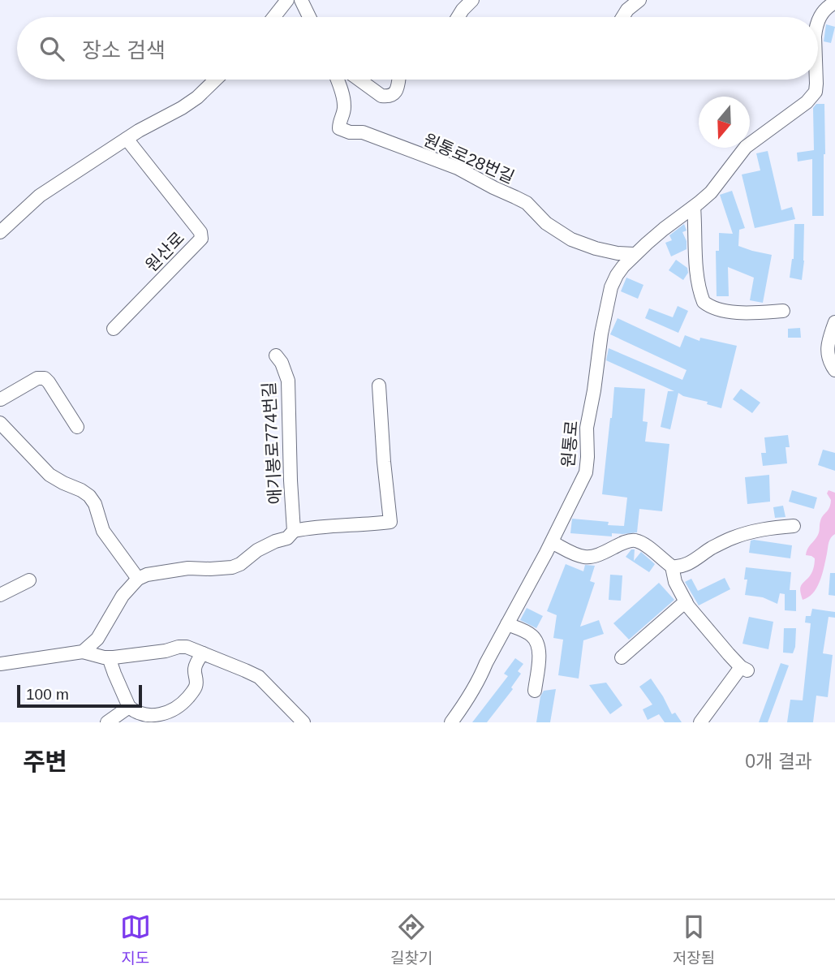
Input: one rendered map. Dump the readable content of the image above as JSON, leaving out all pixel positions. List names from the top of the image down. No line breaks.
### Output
{"streets":{"street":["원통로28번길","원산로","애기봉로774번길","원통로"]},"crossings":[["원통로28번길","원통로"]],"scale_bar":"100 m","north":"bottom","page":{"search":"장소 검색","scale":"100 m","heading":["주변","0개 결과"],"nav":["지도","길찾기","저장됨"]}}
